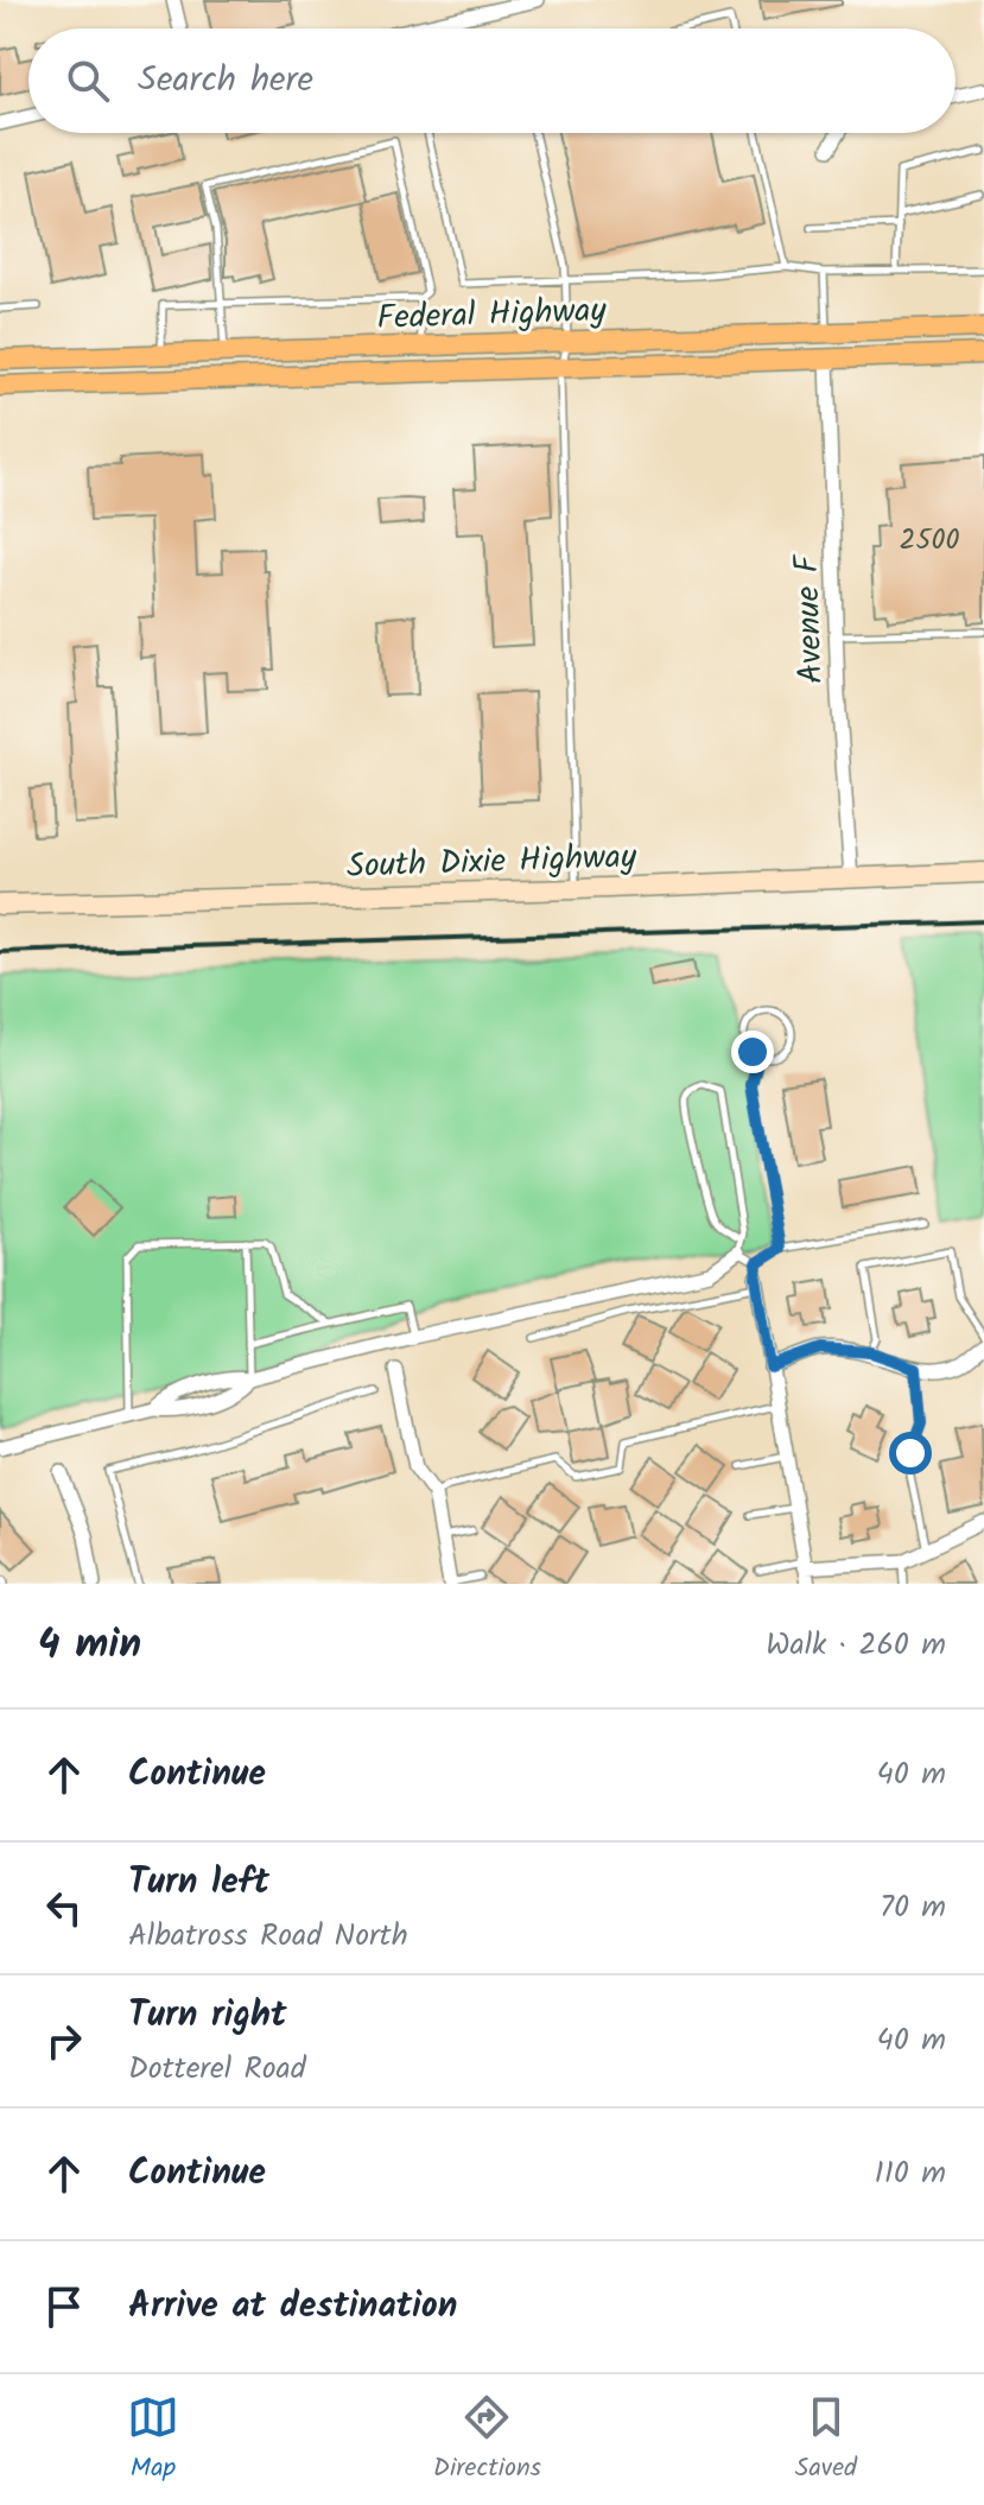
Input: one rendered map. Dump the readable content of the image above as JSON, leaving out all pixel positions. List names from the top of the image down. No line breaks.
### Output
{"streets":{"main road":["Federal Highway"],"street":["Avenue F","South Dixie Highway"]},"crossings":[["Federal Highway","Avenue F"],["Avenue F","South Dixie Highway"]],"house_numbers":["2500"],"page":{"search":"Search here","heading":["4 min","Walk · 260 m"],"list":[["Continue","40 m"],["Turn left","Albatross Road North","70 m"],["Turn right","Dotterel Road","40 m"],["Continue","110 m"],"Arrive at destination"],"nav":["Map","Directions","Saved"]}}
